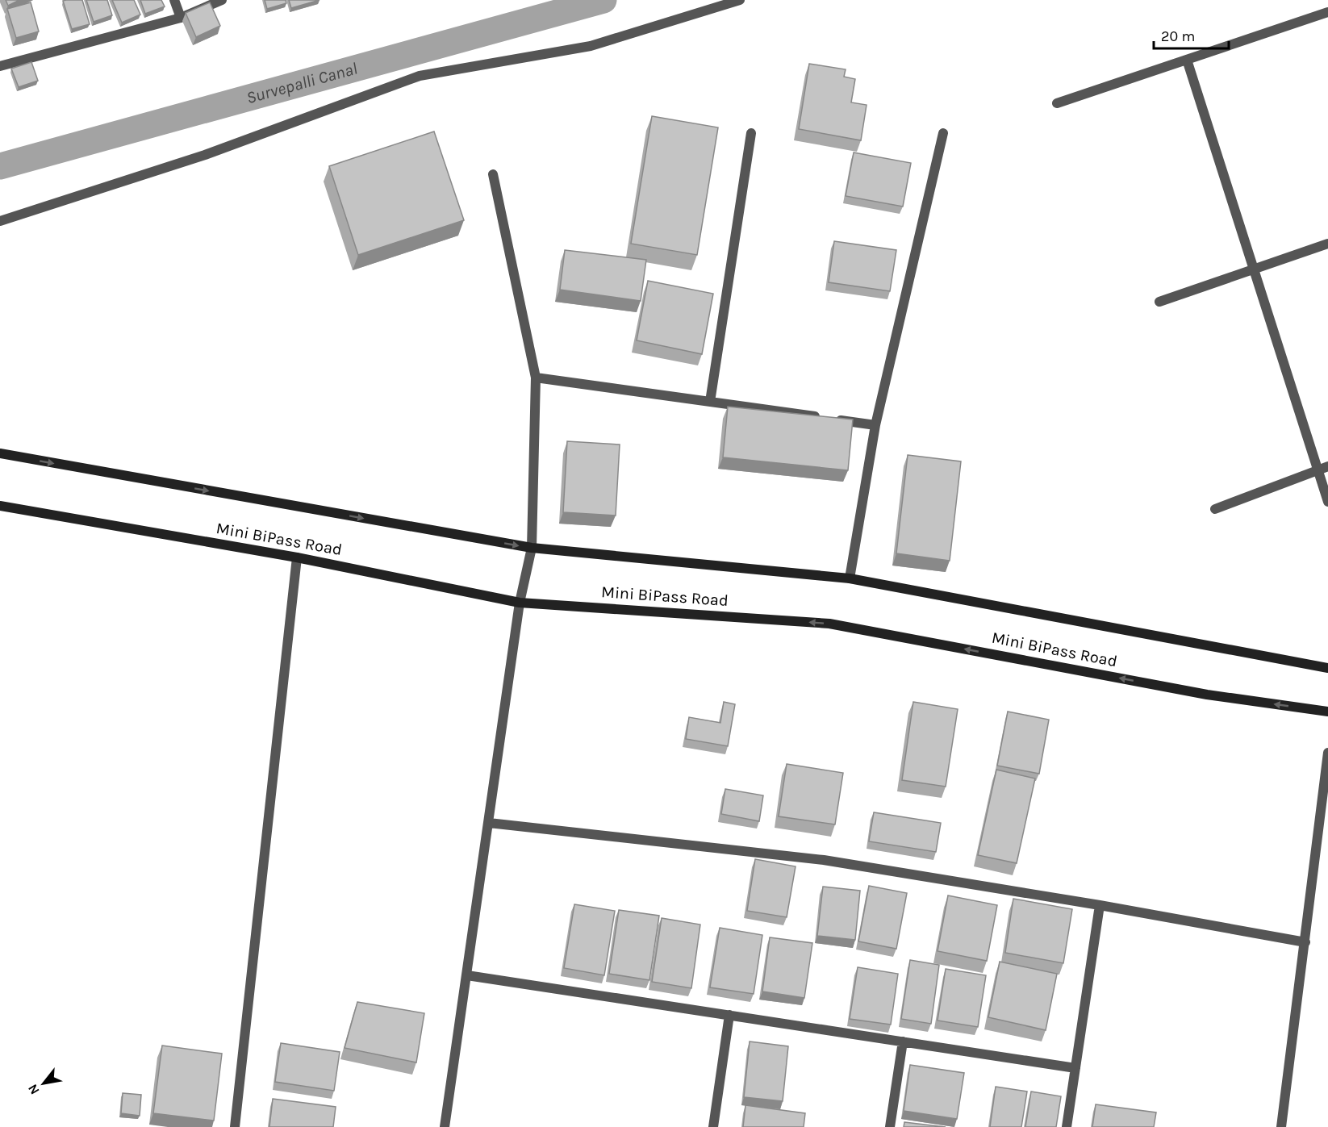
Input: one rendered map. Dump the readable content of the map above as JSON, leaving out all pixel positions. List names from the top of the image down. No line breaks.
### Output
{"streets":{"main road":["Mini BiPass Road"]},"water":["Survepalli Canal"],"scale_bar":"20 m","north":"bottom left"}
